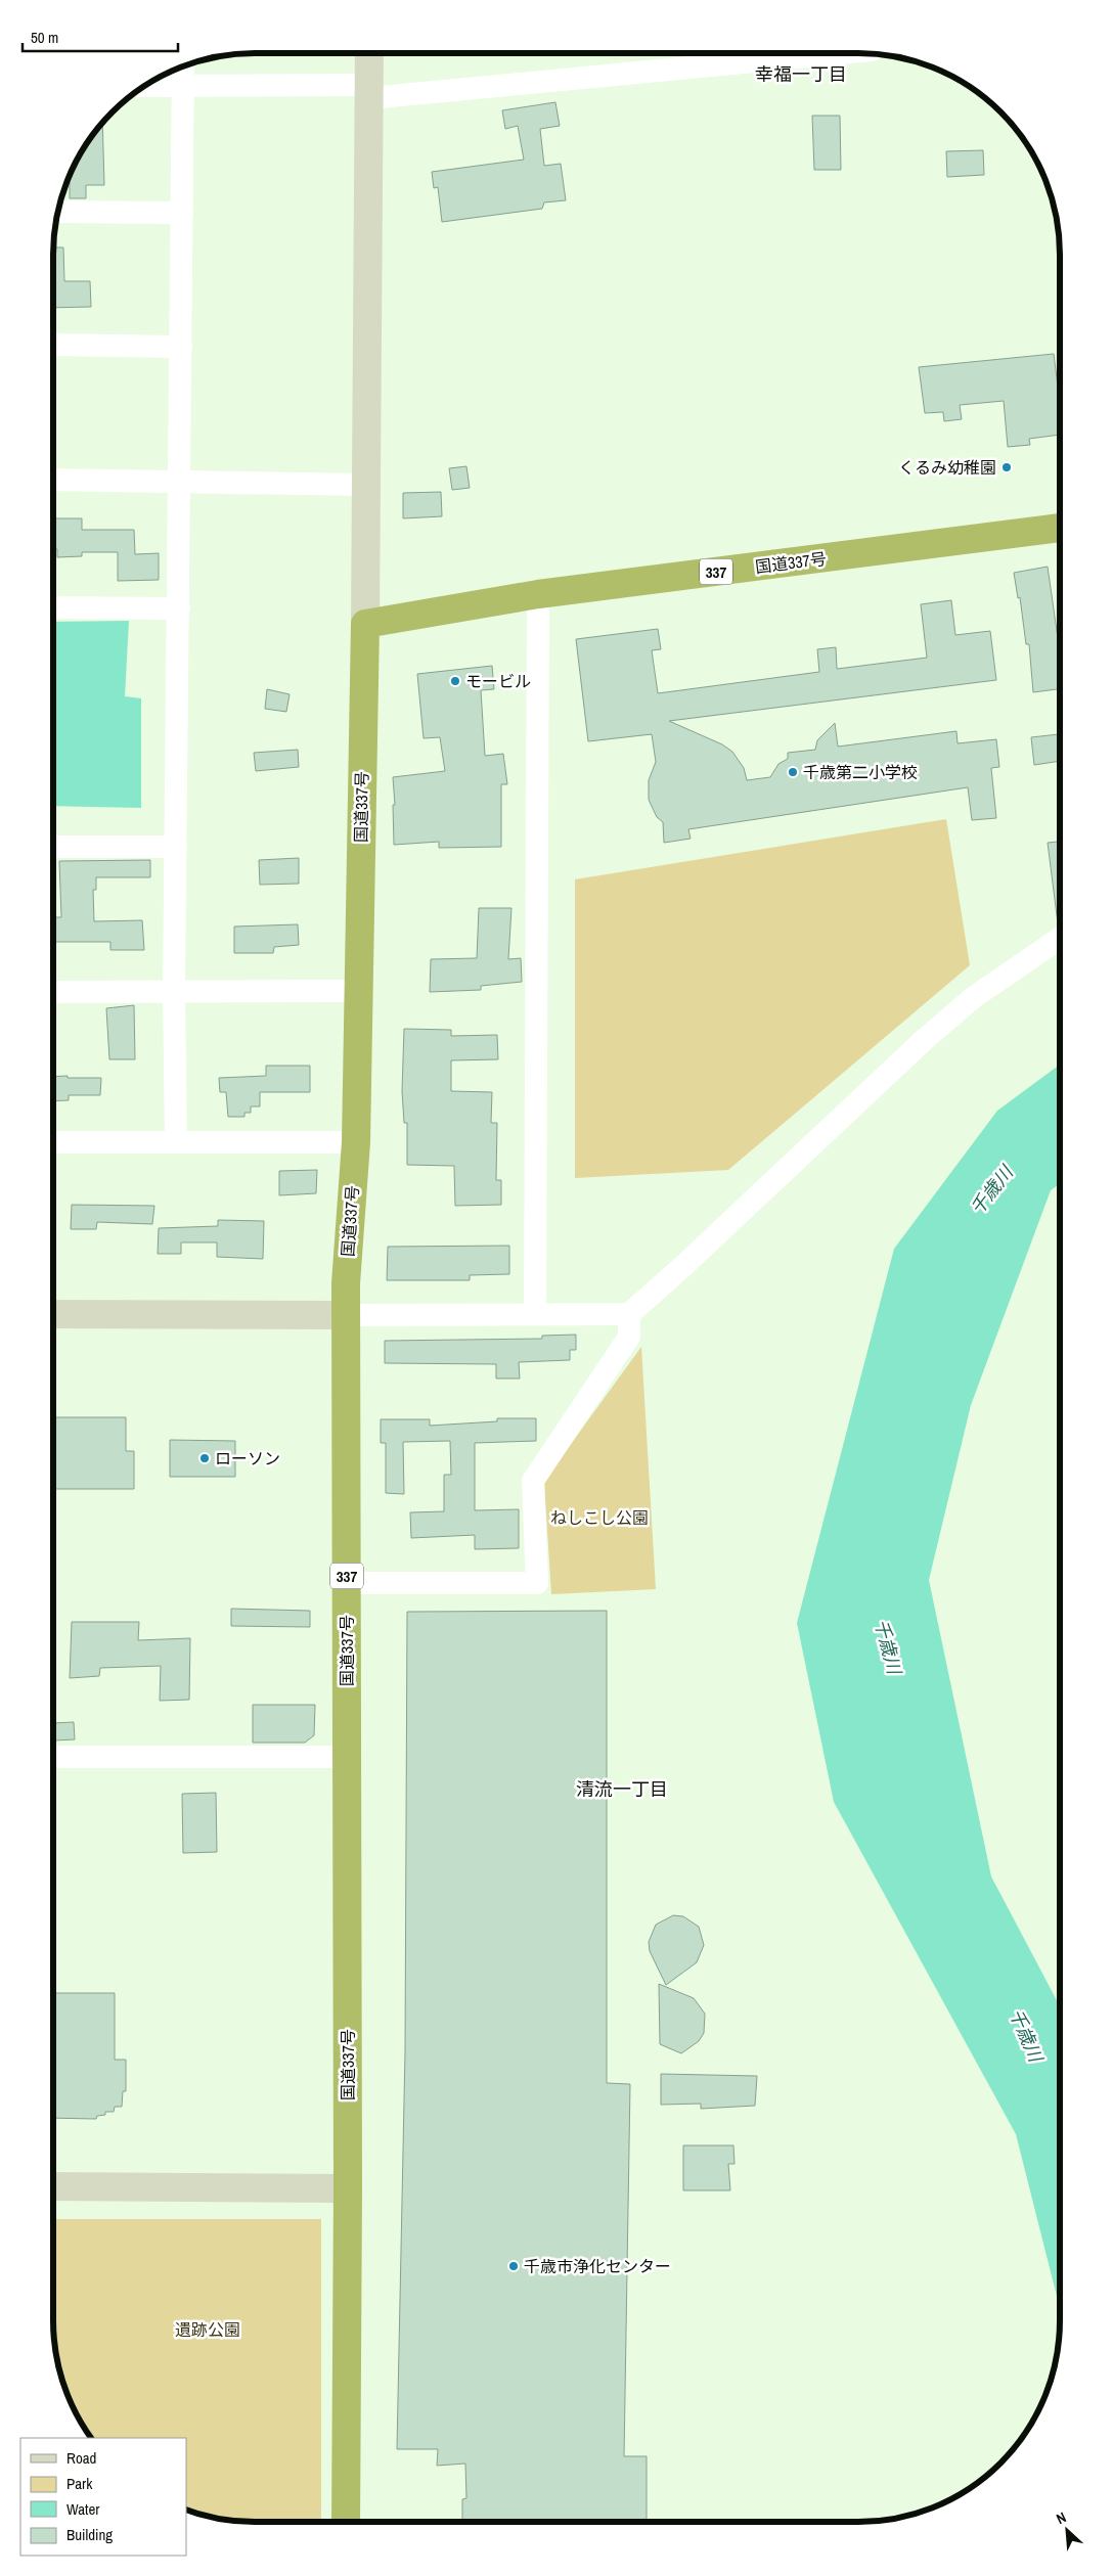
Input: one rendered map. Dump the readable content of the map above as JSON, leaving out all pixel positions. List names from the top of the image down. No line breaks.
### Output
{"streets":{"highway":["国道337号","337"]},"districts":["幸福一丁目","清流一丁目"],"water":["千歳川"],"parks":["ねしこし公園","遺跡公園"],"places":["くるみ幼稚園","モービル","千歳第二小学校","ローソン","千歳市浄化センター"],"legend":["Road","Park","Water","Building"],"scale_bar":"50 m","north":"top left"}
